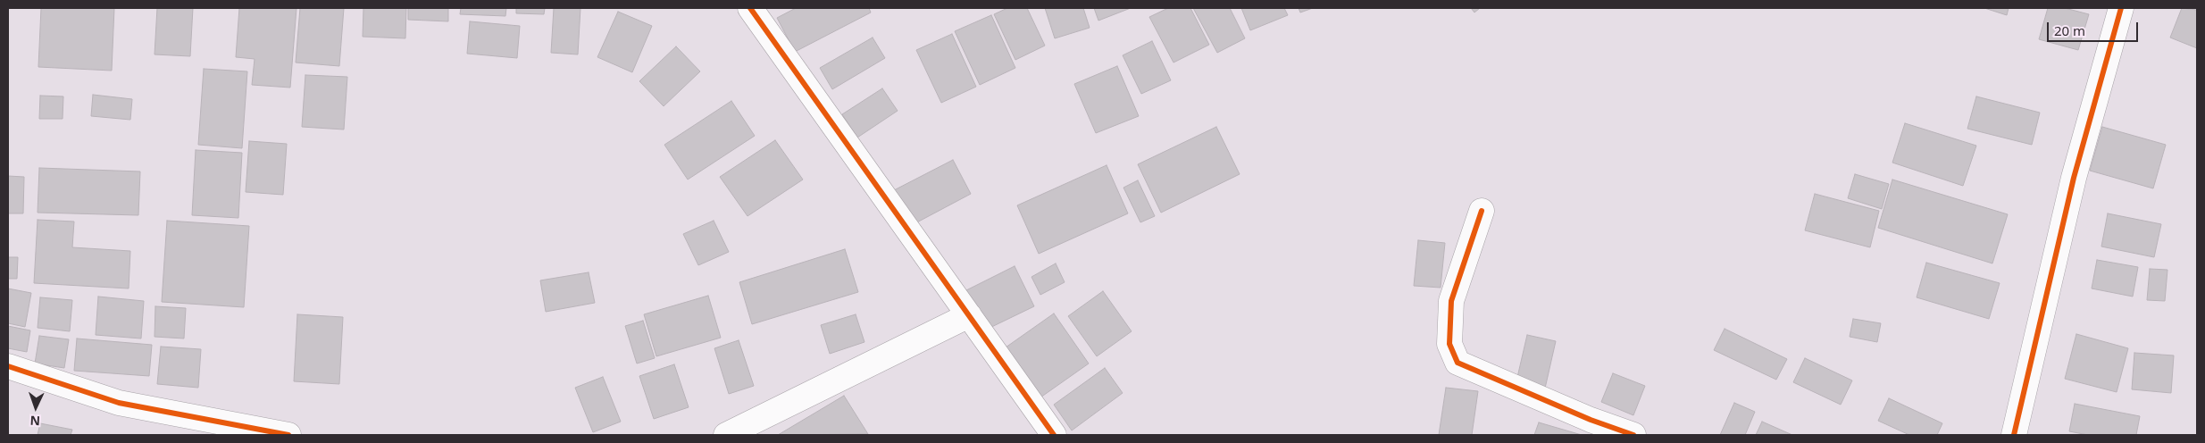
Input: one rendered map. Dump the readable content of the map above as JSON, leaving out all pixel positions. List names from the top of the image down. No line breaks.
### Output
{"scale_bar":"20 m","north":"bottom"}
